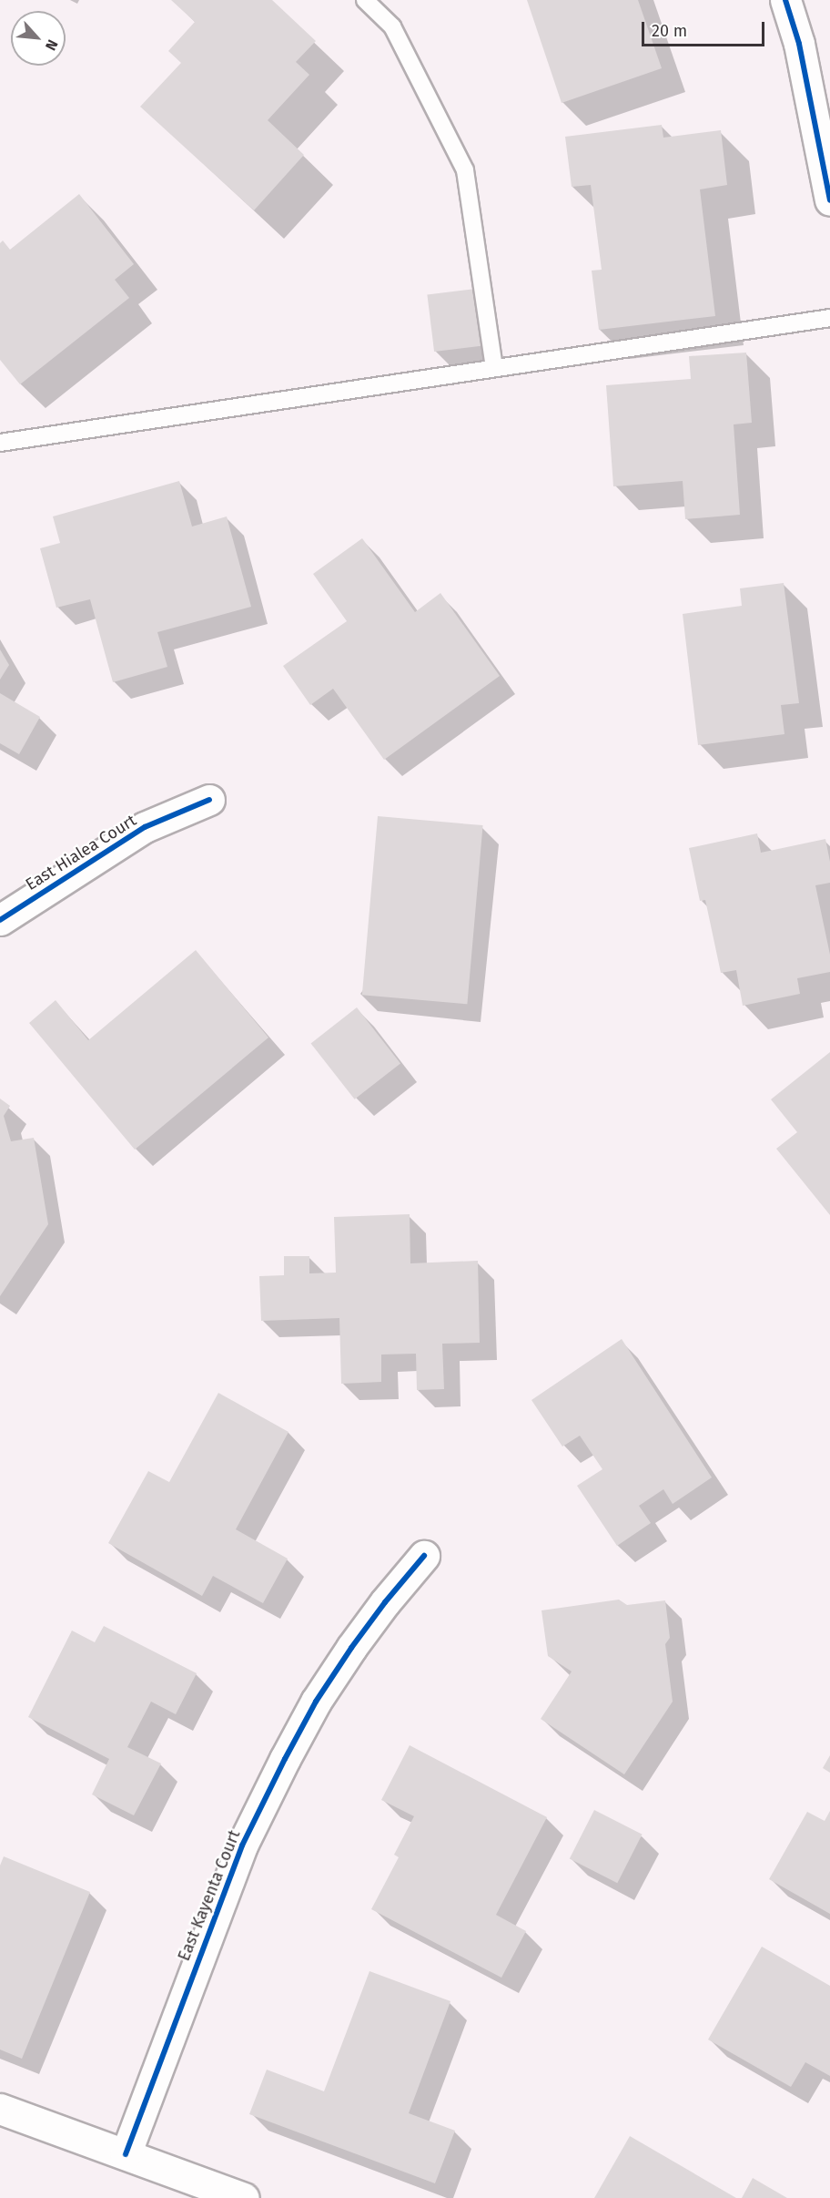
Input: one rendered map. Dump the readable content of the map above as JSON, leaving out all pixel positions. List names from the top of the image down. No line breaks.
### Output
{"streets":{"street":["East Hialea Court","East Kayenta Court"]},"scale_bar":"20 m","north":"bottom right"}
